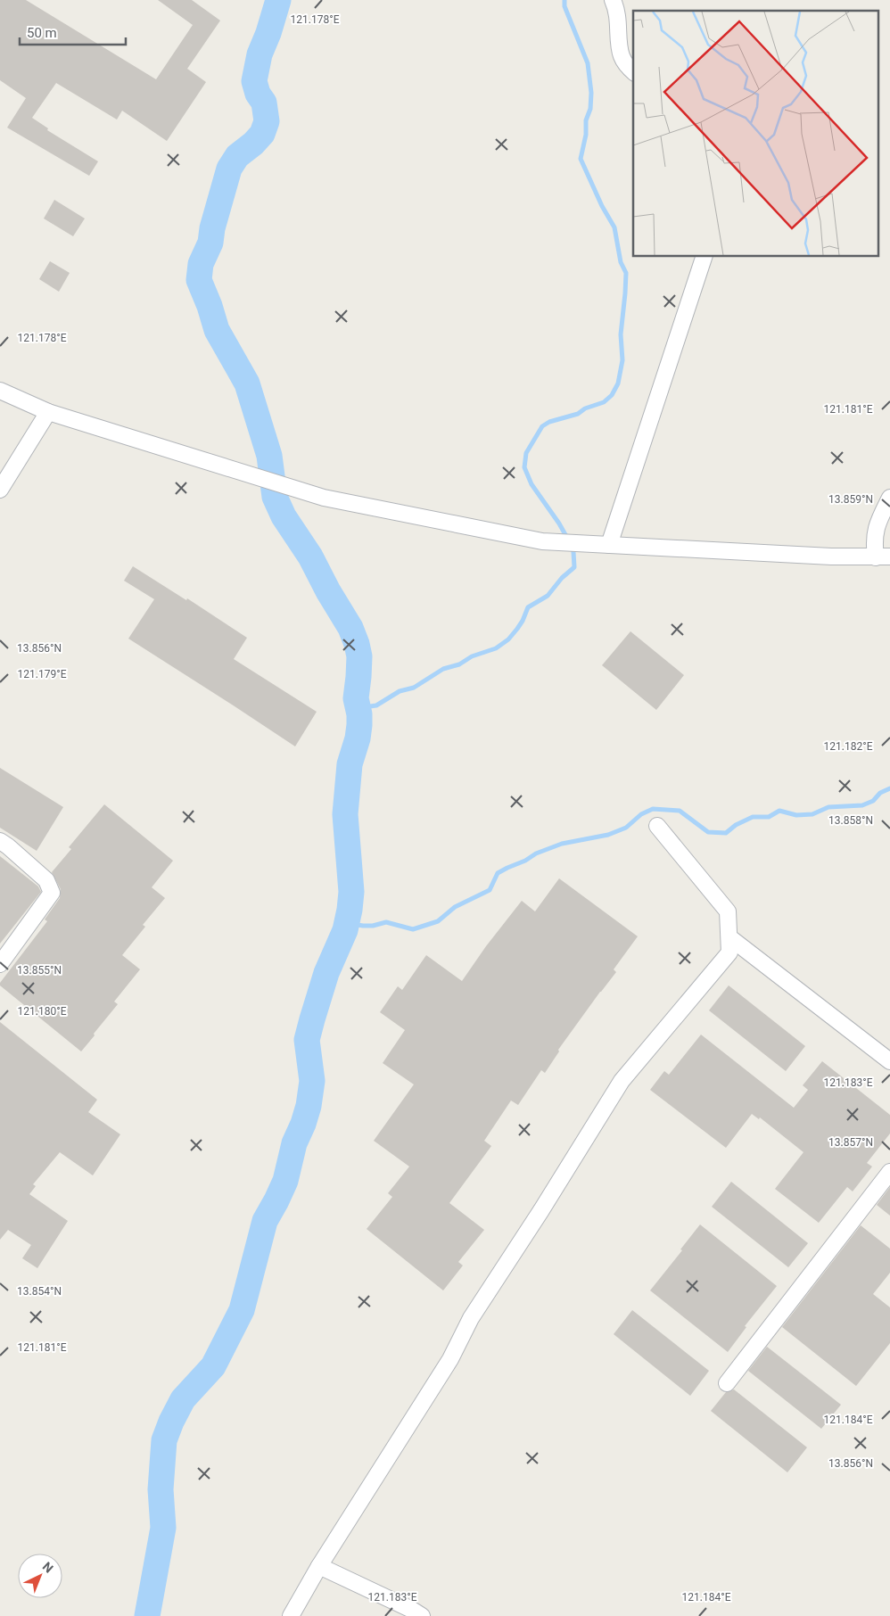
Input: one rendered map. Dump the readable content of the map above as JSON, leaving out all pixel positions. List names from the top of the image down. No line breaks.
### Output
{"scale_bar":"50 m","north":"top right","coordinates":["121.178°E","121.181°E","13.859°N","13.856°N","121.179°E","121.182°E","13.858°N","13.855°N","121.180°E","121.183°E","13.857°N","13.854°N","121.184°E"]}
